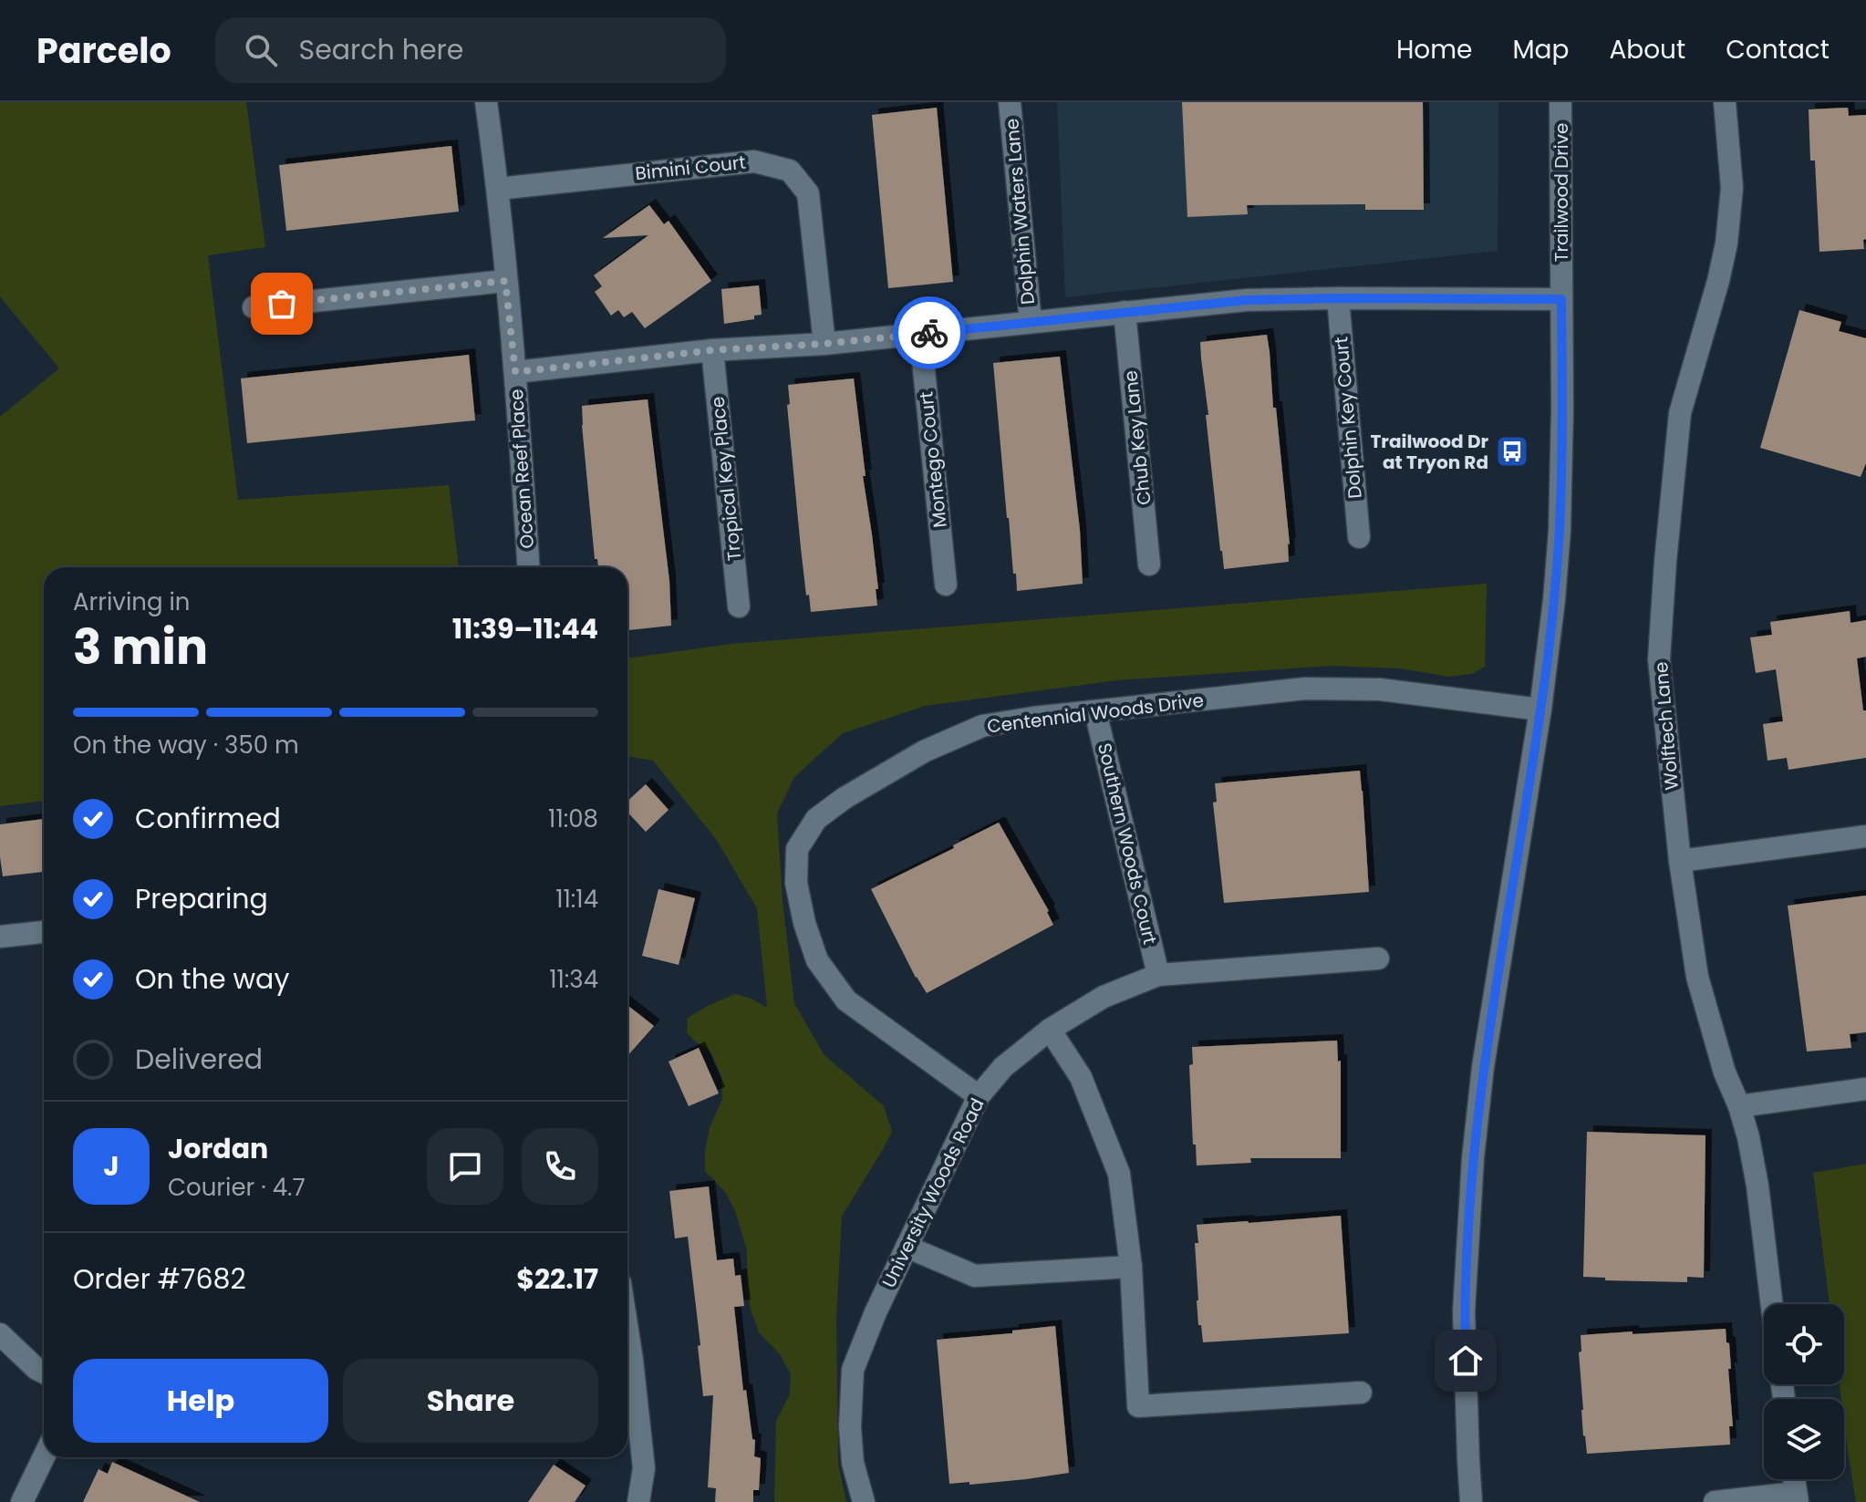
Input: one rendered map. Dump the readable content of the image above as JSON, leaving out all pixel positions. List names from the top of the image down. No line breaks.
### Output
{"streets":{"street":["Bimini Court","Trailwood Drive","Dolphin Waters Lane","Dolphin Key Court","Chub Key Lane","Montego Court","Ocean Reef Place","Tropical Key Place","Centennial Woods Drive","Wolftech Lane","Southern Woods Court","University Woods Road"]},"crossings":[["Bimini Court","Ocean Reef Place"],["Trailwood Drive","Centennial Woods Drive"],["Centennial Woods Drive","Southern Woods Court"],["Centennial Woods Drive","University Woods Road"],["Southern Woods Court","University Woods Road"]],"places":{"bus stop":["Trailwood Dr at Tryon Rd"]},"page":{"header":"Parcelo","search":"Search here","nav":["Home","Map","About","Contact"],"heading":["3 min","Arriving in","11:39–11:44"],"panel":["Jordan","Courier · 4.7","Order #7682","$22.17"],"bar":"On the way · 350 m","list":[["Confirmed","11:08"],["Preparing","11:14"],["On the way","11:34"],"Delivered"],"round":"J","buttons":["Help","Share"]}}
